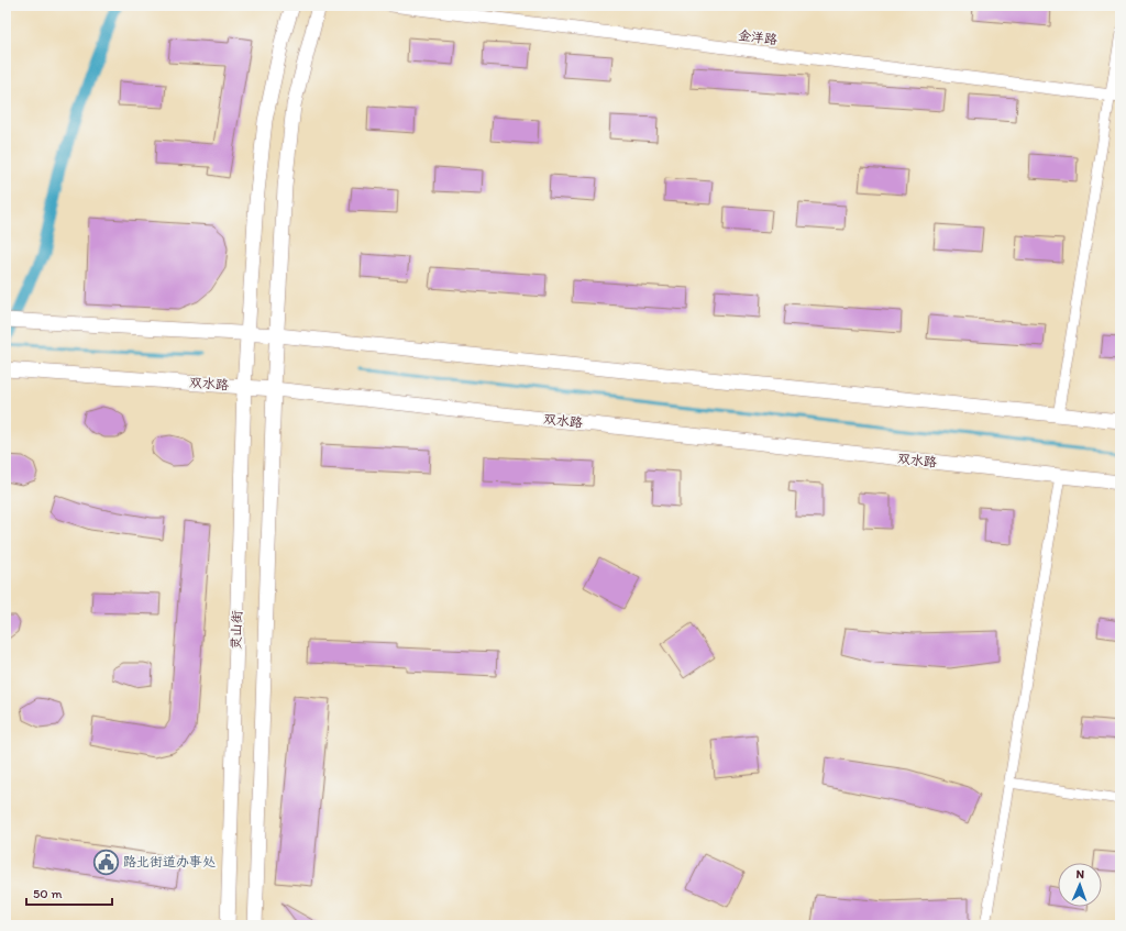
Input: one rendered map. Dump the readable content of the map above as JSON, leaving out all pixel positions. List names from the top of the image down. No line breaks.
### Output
{"streets":{"main road":["双水路","灵山街"],"street":["金洋路"]},"crossings":[["双水路","灵山街"]],"places":{"public building":["路北街道办事处"]},"scale_bar":"50 m","north":"top"}
